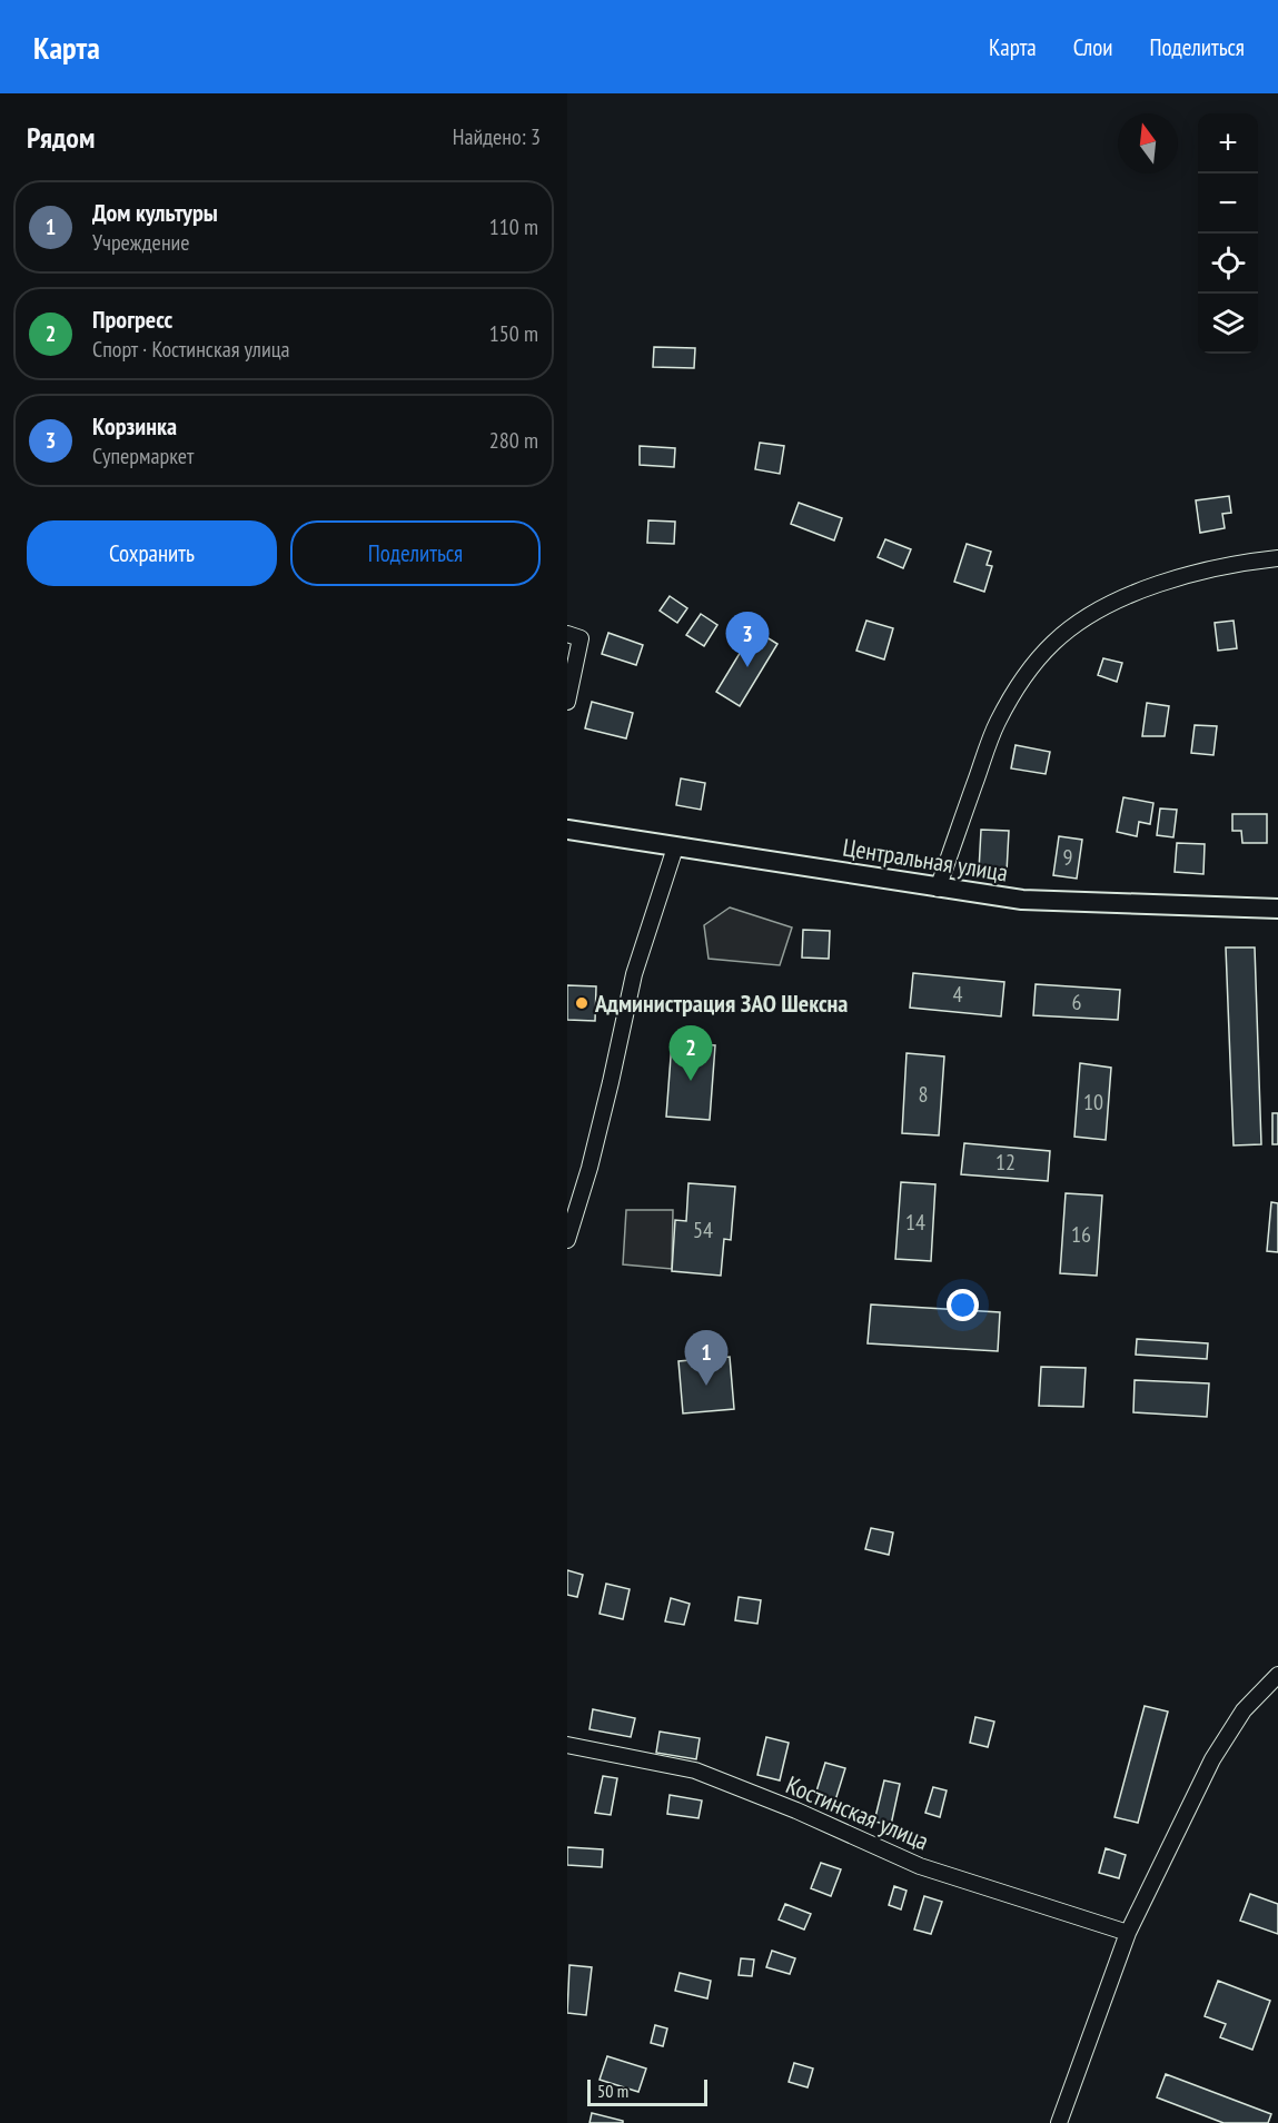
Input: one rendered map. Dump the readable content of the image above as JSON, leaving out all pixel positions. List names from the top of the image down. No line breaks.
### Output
{"streets":{"street":["Центральная улица","Костинская улица"]},"places":["Администрация ЗАО Шексна"],"house_numbers":["9","4","6","8","10","12","14","54","16"],"scale_bar":"50 m","north":"top","page":{"header":"Карта","nav":["Карта","Слои","Поделиться"],"heading":["Рядом","Найдено: 3"],"map_buttons":["+","−"],"list":[{"mark":"1","name":"Дом культуры","note":"Учреждение","value":"110 m"},{"mark":"2","name":"Прогресс","note":"Спорт · Костинская улица","value":"150 m"},{"mark":"3","name":"Корзинка","note":"Супермаркет","value":"280 m"}],"buttons":["Сохранить","Поделиться"],"pins":["3","2","1"],"scale":"50 m"}}
